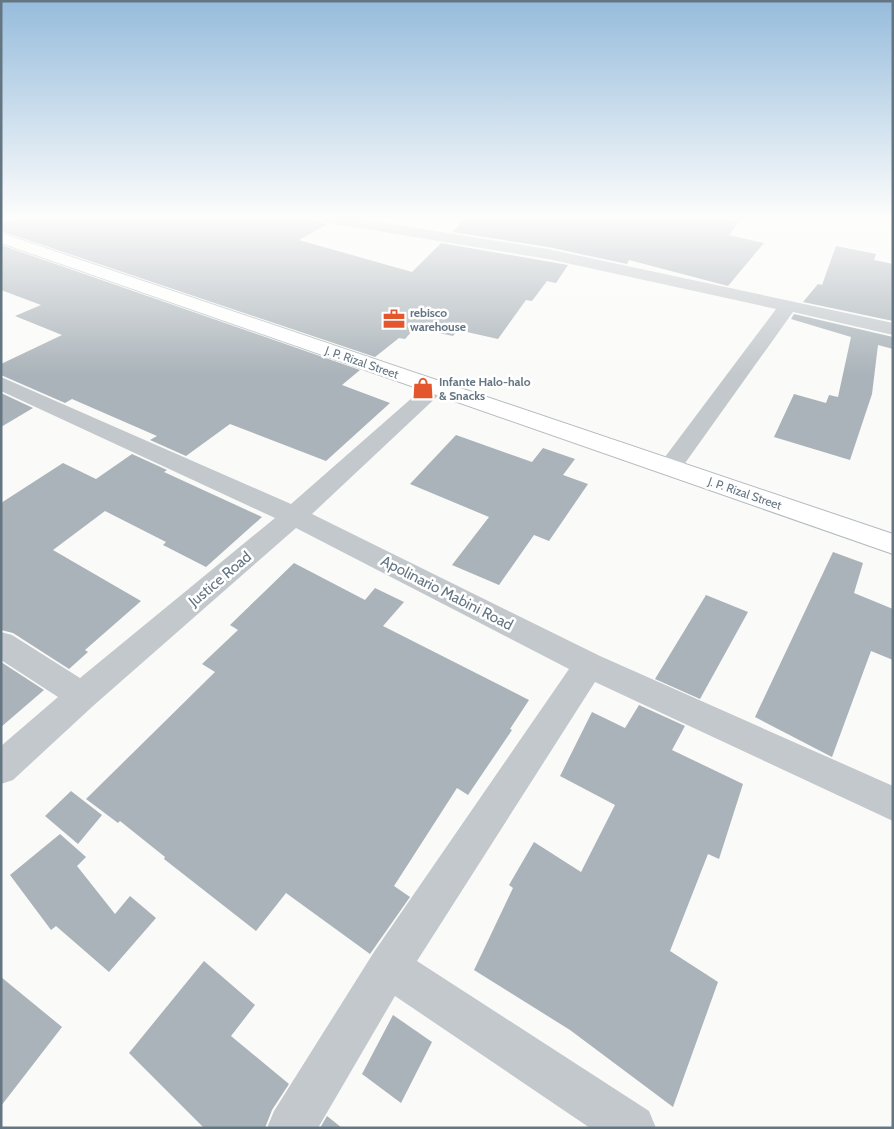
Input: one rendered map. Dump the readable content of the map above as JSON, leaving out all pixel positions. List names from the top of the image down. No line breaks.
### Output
{"streets":{"street":["J. P. Rizal Street","Justice Road","Apolinario Mabini Road"]},"crossings":[["J. P. Rizal Street","Justice Road"],["Justice Road","Apolinario Mabini Road"]],"places":{"office":["rebisco warehouse"],"shop":["Infante Halo-halo & Snacks"]}}
